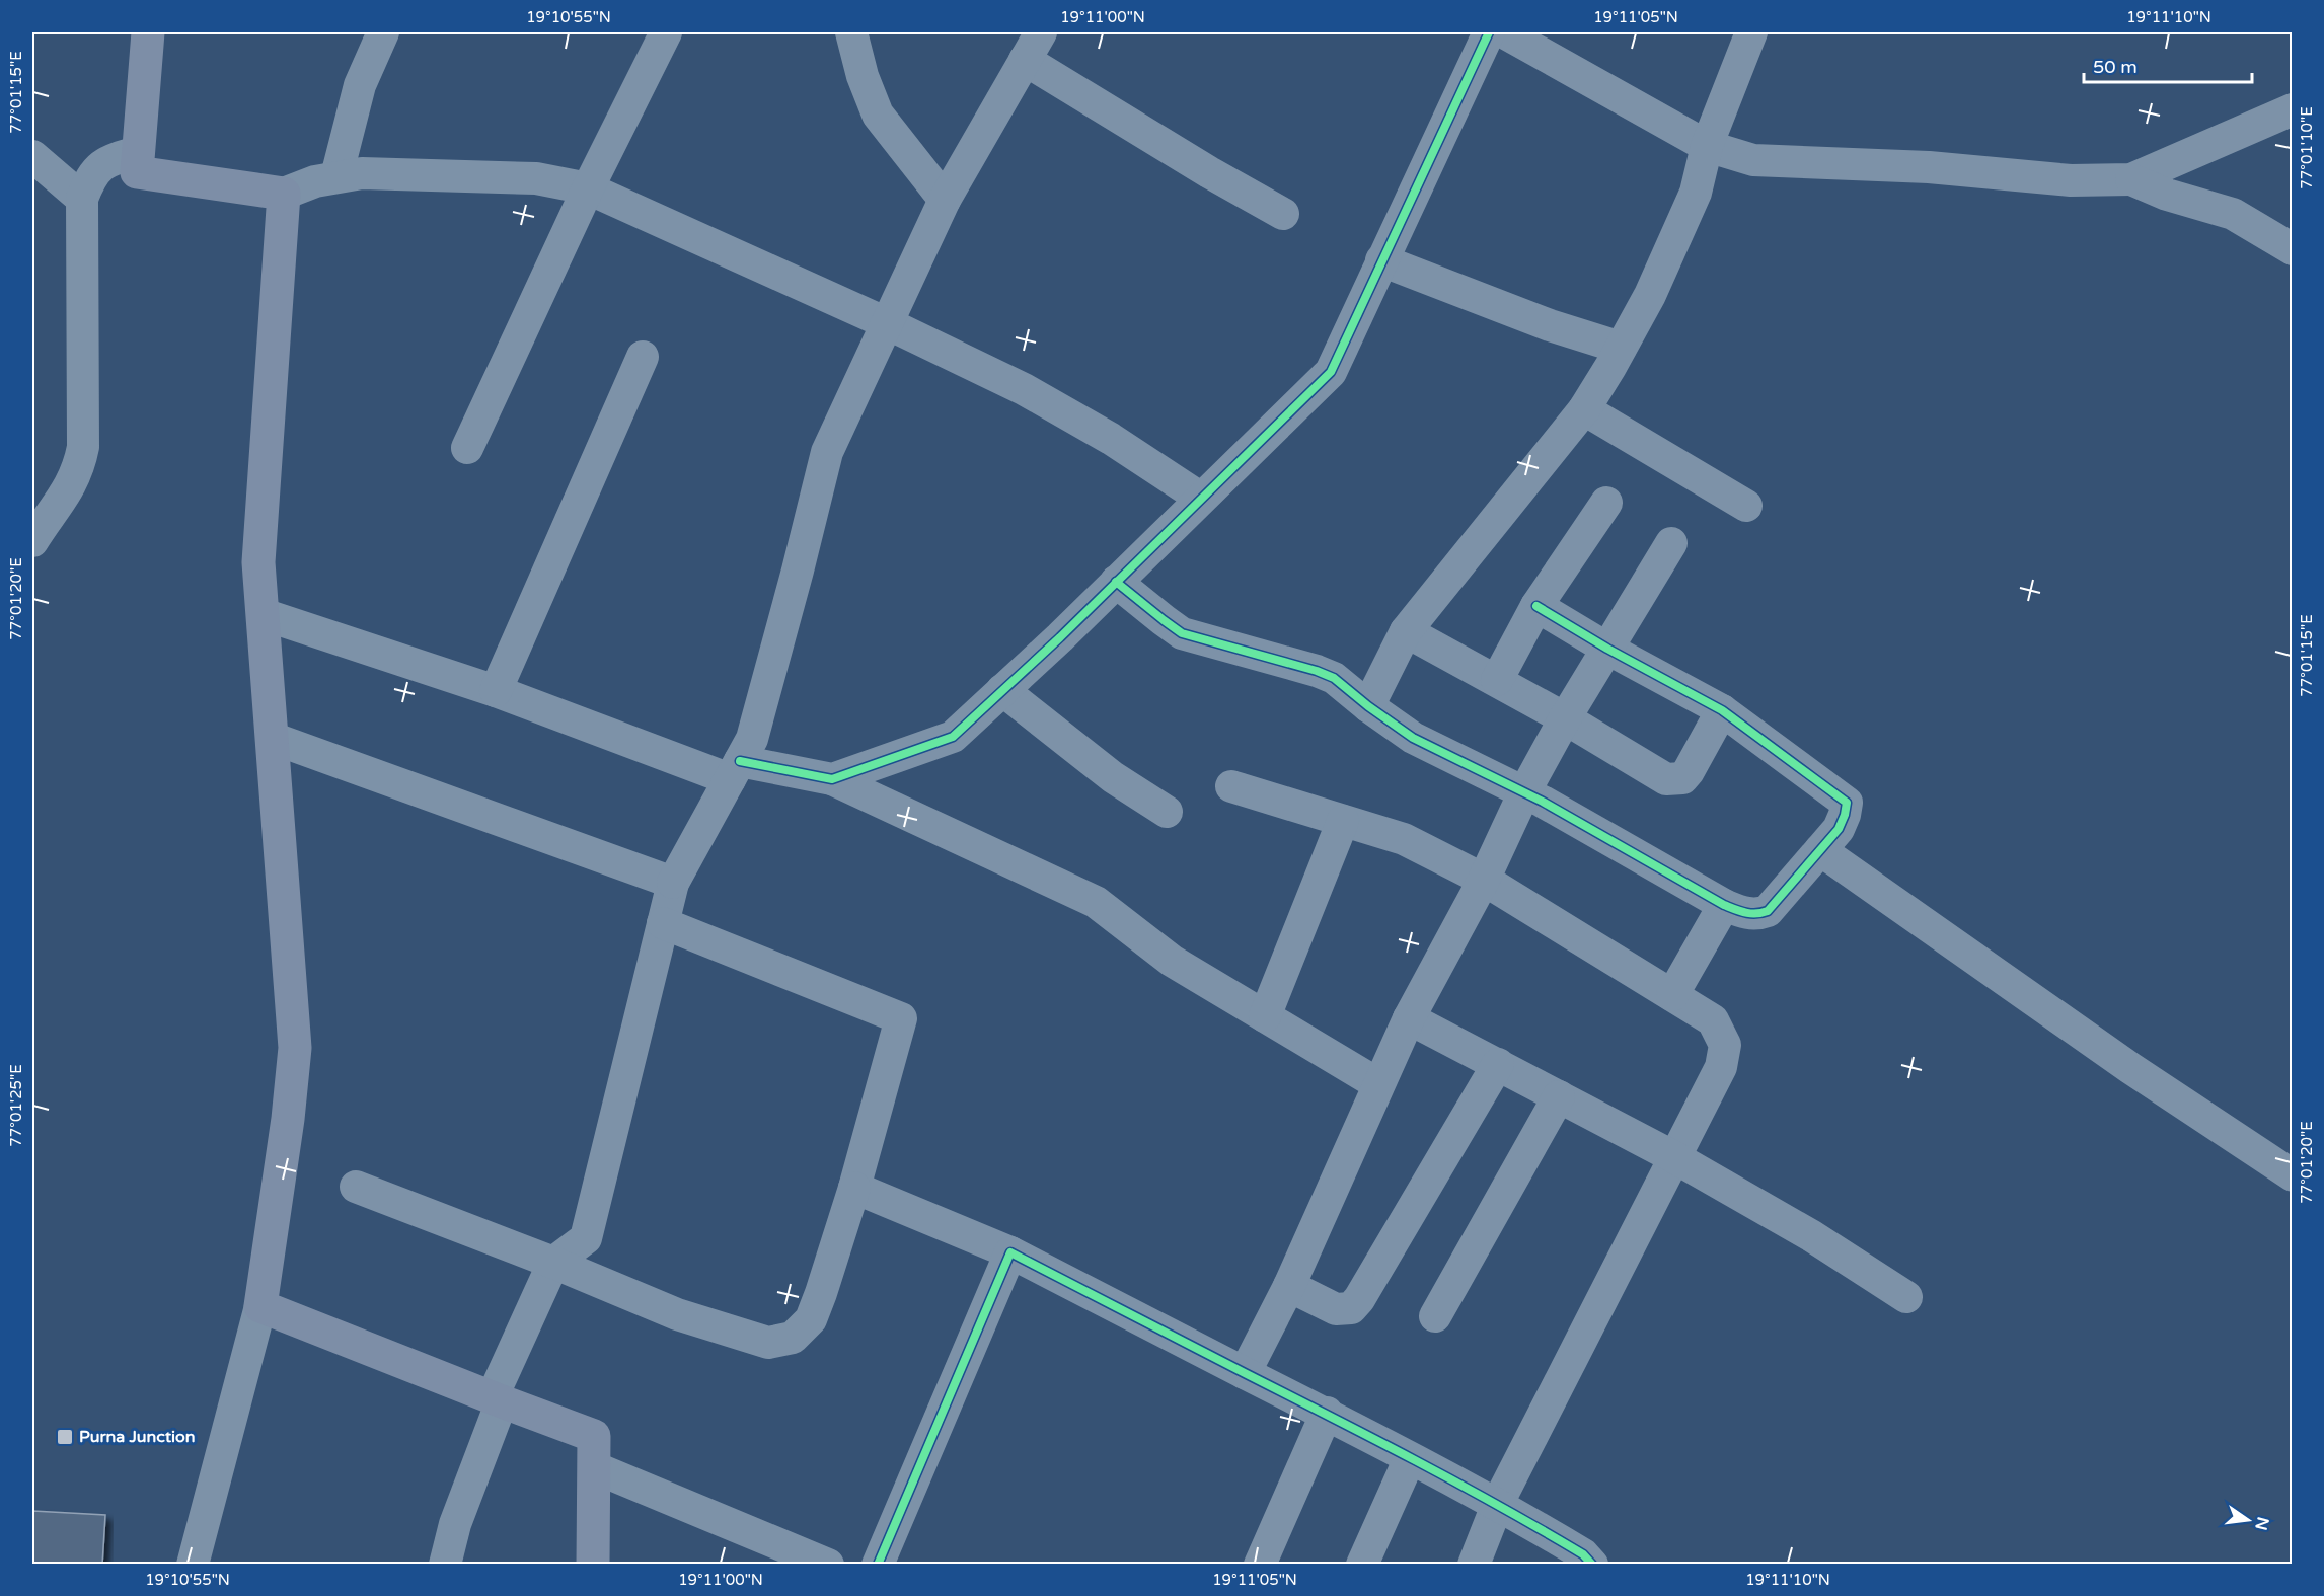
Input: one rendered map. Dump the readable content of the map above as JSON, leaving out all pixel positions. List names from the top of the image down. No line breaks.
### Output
{"places":{"transit":["Purna Junction"]},"scale_bar":"50 m","north":"right","coordinates":["19°10'55\"N","19°11'00\"N","19°11'05\"N","19°11'10\"N","77°01'15\"E","77°01'10\"E","77°01'20\"E","77°01'25\"E"]}
